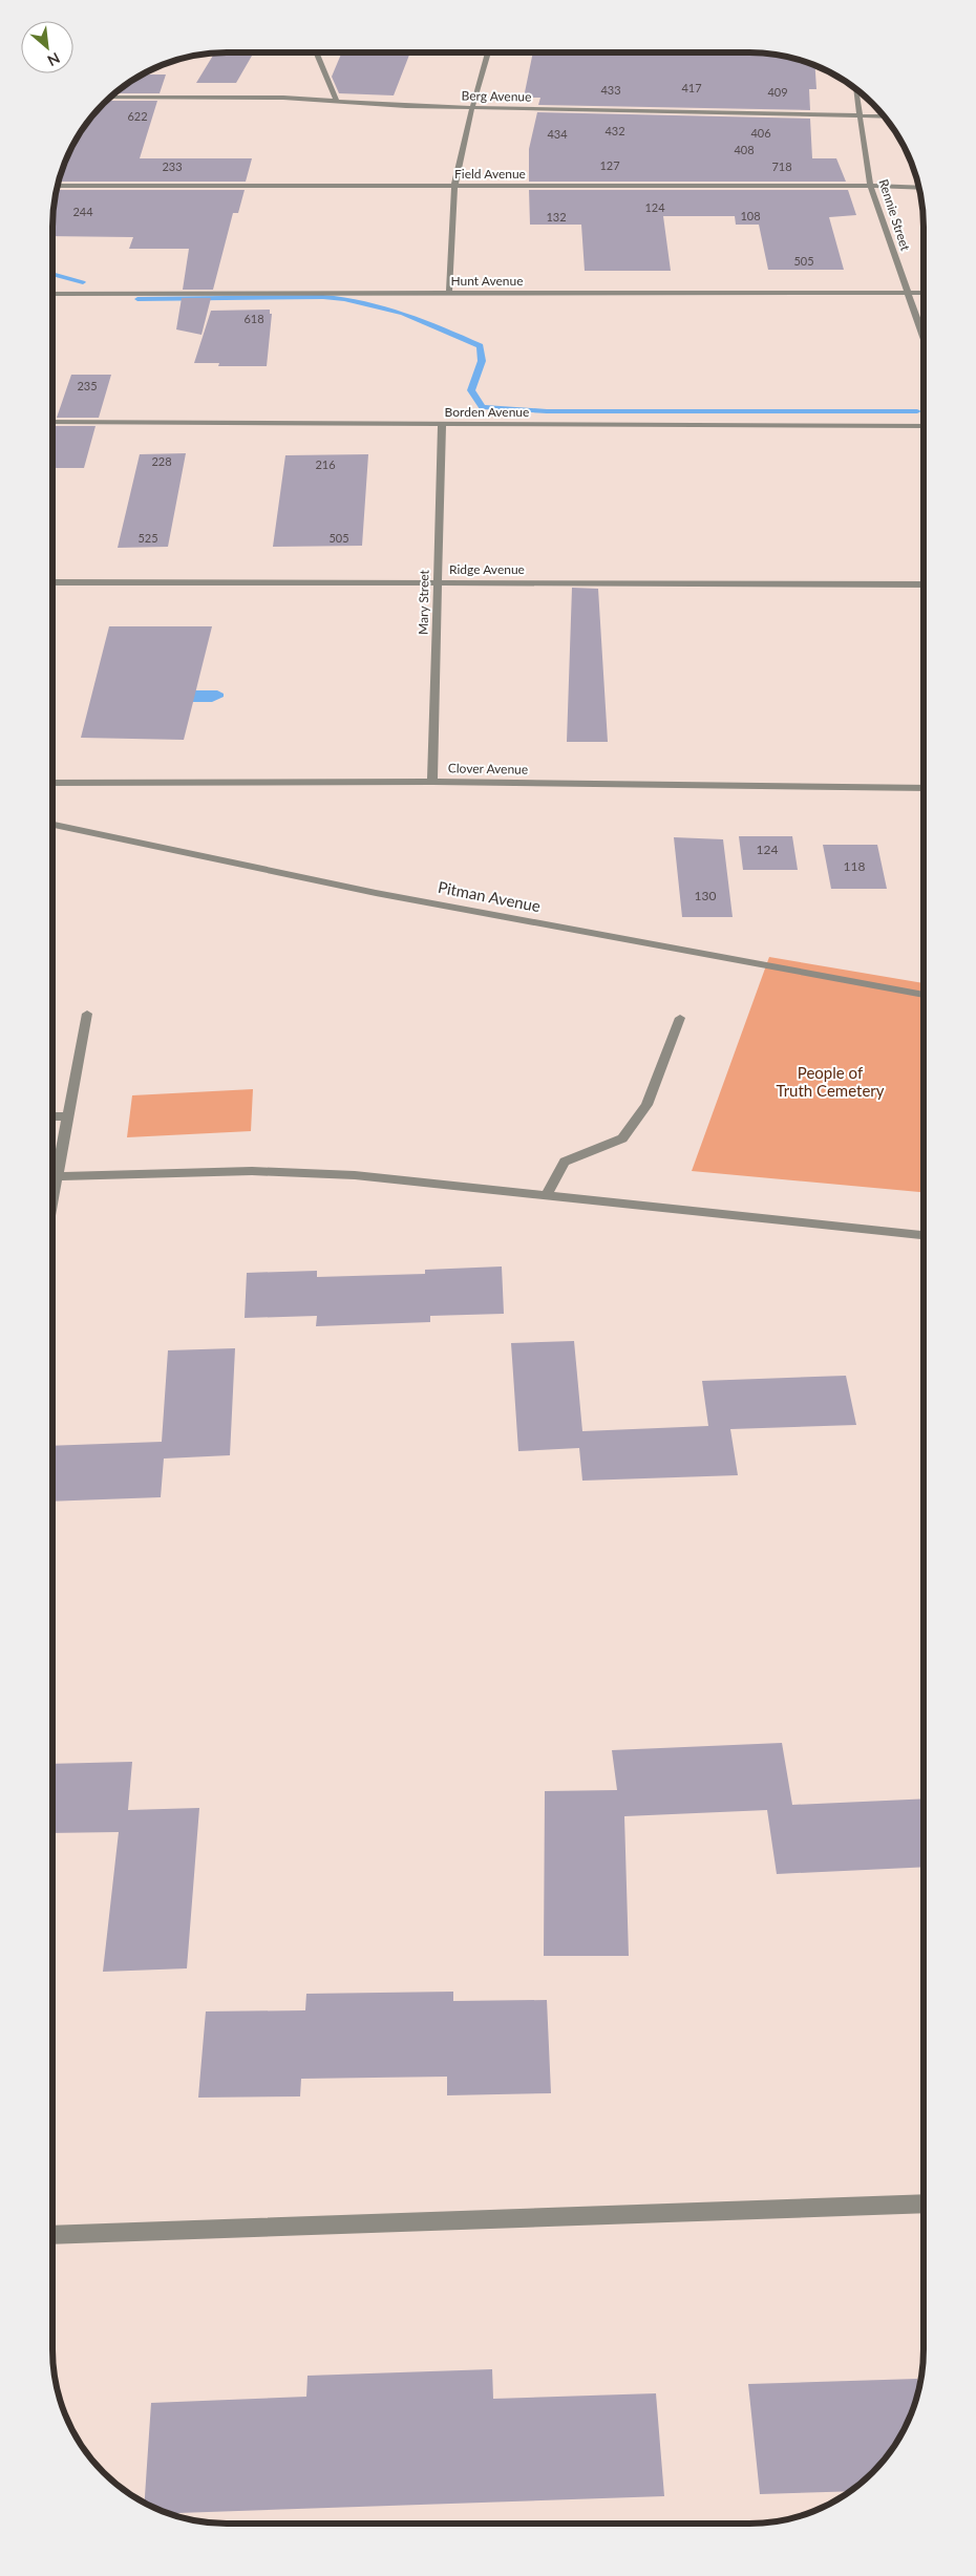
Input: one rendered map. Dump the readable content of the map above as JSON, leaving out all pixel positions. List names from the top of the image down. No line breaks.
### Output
{"streets":{"street":["Berg Avenue","Field Avenue","Rennie Street","Hunt Avenue","Borden Avenue","Ridge Avenue","Mary Street","Clover Avenue","Pitman Avenue"]},"crossings":[["Berg Avenue","Rennie Street"],["Field Avenue","Rennie Street"],["Rennie Street","Hunt Avenue"],["Borden Avenue","Mary Street"],["Ridge Avenue","Mary Street"],["Mary Street","Clover Avenue"]],"parks":["People of Truth Cemetery"],"house_numbers":["417","433","409","622","432","406","434","408","127","233","718","124","244","108","132","505","618","235","228","216","525","505","124","118","130"],"north":"bottom right"}
